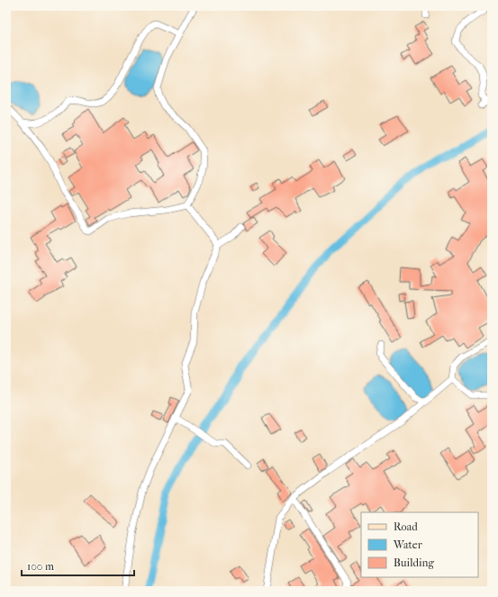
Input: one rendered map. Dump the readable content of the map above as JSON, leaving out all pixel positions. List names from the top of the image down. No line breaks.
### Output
{"legend":["Road","Water","Building"],"scale_bar":"100 m"}
